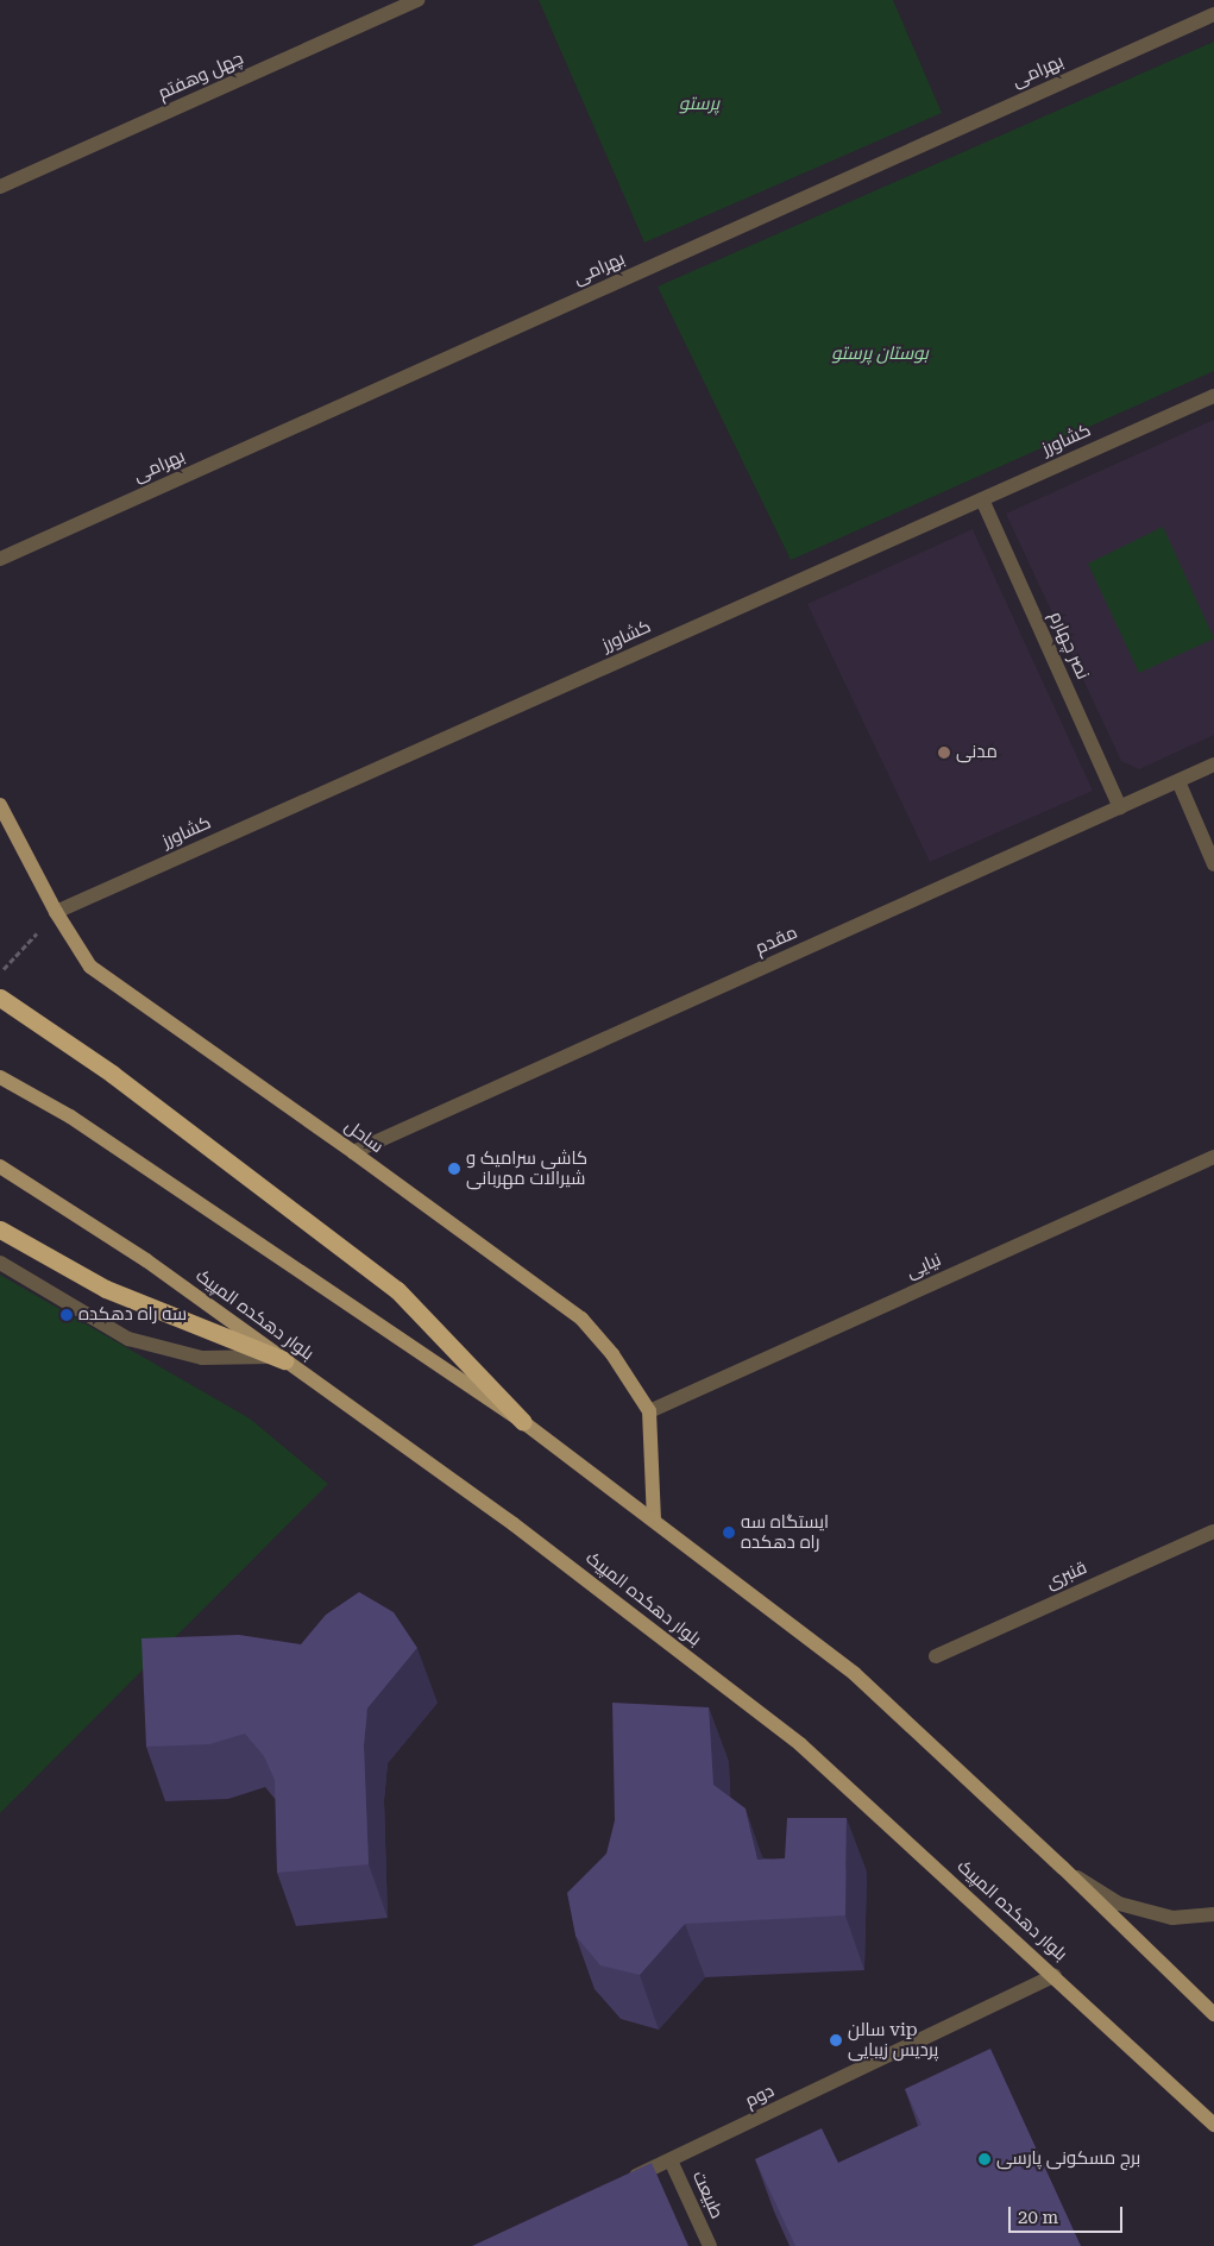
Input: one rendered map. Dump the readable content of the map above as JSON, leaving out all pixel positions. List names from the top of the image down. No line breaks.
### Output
{"streets":{"main road":["ساحل","بلوار دهکده المپیک"],"street":["بهرامی","چهل وهفتم","کشاورز","نصر چهارم","مقدم","نیایی","قنبری","دوم","طبیعت"]},"crossings":[["کشاورز","نصر چهارم"],["کشاورز","ساحل"],["نصر چهارم","مقدم"],["مقدم","ساحل"],["ساحل","نیایی"],["بلوار دهکده المپیک","دوم"],["دوم","طبیعت"]],"parks":["پرستو","بوستان پرستو"],"places":["مدنی","کاشی سرامیک و شیرالات مهربانی","سه راه دهکده","ایستگاه سه راه دهکده","سالن vip پردیس زیبایی","برج مسکونی پارسی"],"scale_bar":"20 m"}
